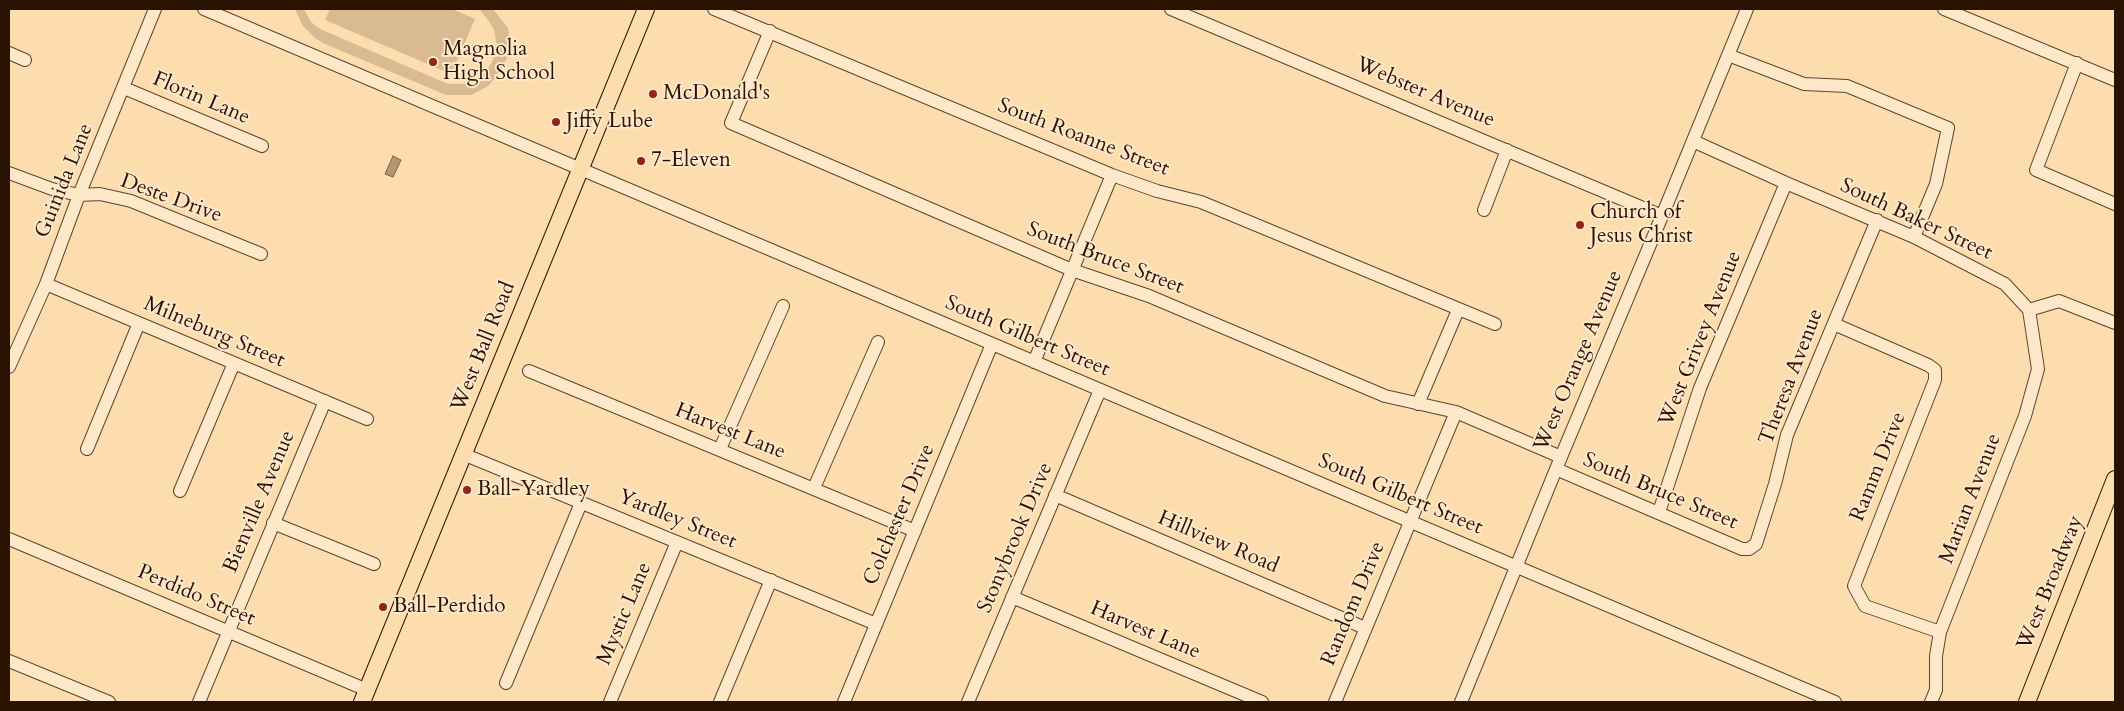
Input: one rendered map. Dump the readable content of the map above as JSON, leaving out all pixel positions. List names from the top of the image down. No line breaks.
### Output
{"streets":{"main road":["West Ball Road","West Broadway"],"street":["Webster Avenue","Florin Lane","South Roanne Street","Guinida Lane","Deste Drive","South Baker Street","South Bruce Street","Milneburg Street","South Gilbert Street","West Grivey Avenue","West Orange Avenue","Theresa Avenue","Harvest Lane","Ramm Drive","Marian Avenue","Bienville Avenue","Colchester Drive","Yardley Street","Stonybrook Drive","Hillview Road","Perdido Street","Random Drive","Mystic Lane"]},"crossings":[["Webster Avenue","West Orange Avenue"],["Florin Lane","Guinida Lane"],["South Roanne Street","South Bruce Street"],["Guinida Lane","Deste Drive"],["Guinida Lane","Milneburg Street"],["South Baker Street","West Grivey Avenue"],["South Baker Street","West Orange Avenue"],["South Baker Street","Theresa Avenue"],["South Baker Street","Marian Avenue"],["South Bruce Street","West Grivey Avenue"],["South Bruce Street","West Orange Avenue"],["South Bruce Street","Theresa Avenue"],["South Bruce Street","Random Drive"],["Milneburg Street","Bienville Avenue"],["South Gilbert Street","West Ball Road"],["South Gilbert Street","West Orange Avenue"],["South Gilbert Street","Colchester Drive"],["South Gilbert Street","Stonybrook Drive"],["South Gilbert Street","Random Drive"],["West Ball Road","Yardley Street"],["West Ball Road","Perdido Street"],["Theresa Avenue","Ramm Drive"],["Harvest Lane","Colchester Drive"],["Harvest Lane","Stonybrook Drive"],["Ramm Drive","Marian Avenue"],["Bienville Avenue","Perdido Street"],["Colchester Drive","Yardley Street"],["Yardley Street","Mystic Lane"],["Stonybrook Drive","Hillview Road"],["Hillview Road","Random Drive"]],"places":["Magnolia High School","McDonald's","Jiffy Lube","7-Eleven","Church of Jesus Christ","Ball-Yardley","Ball-Perdido"]}
